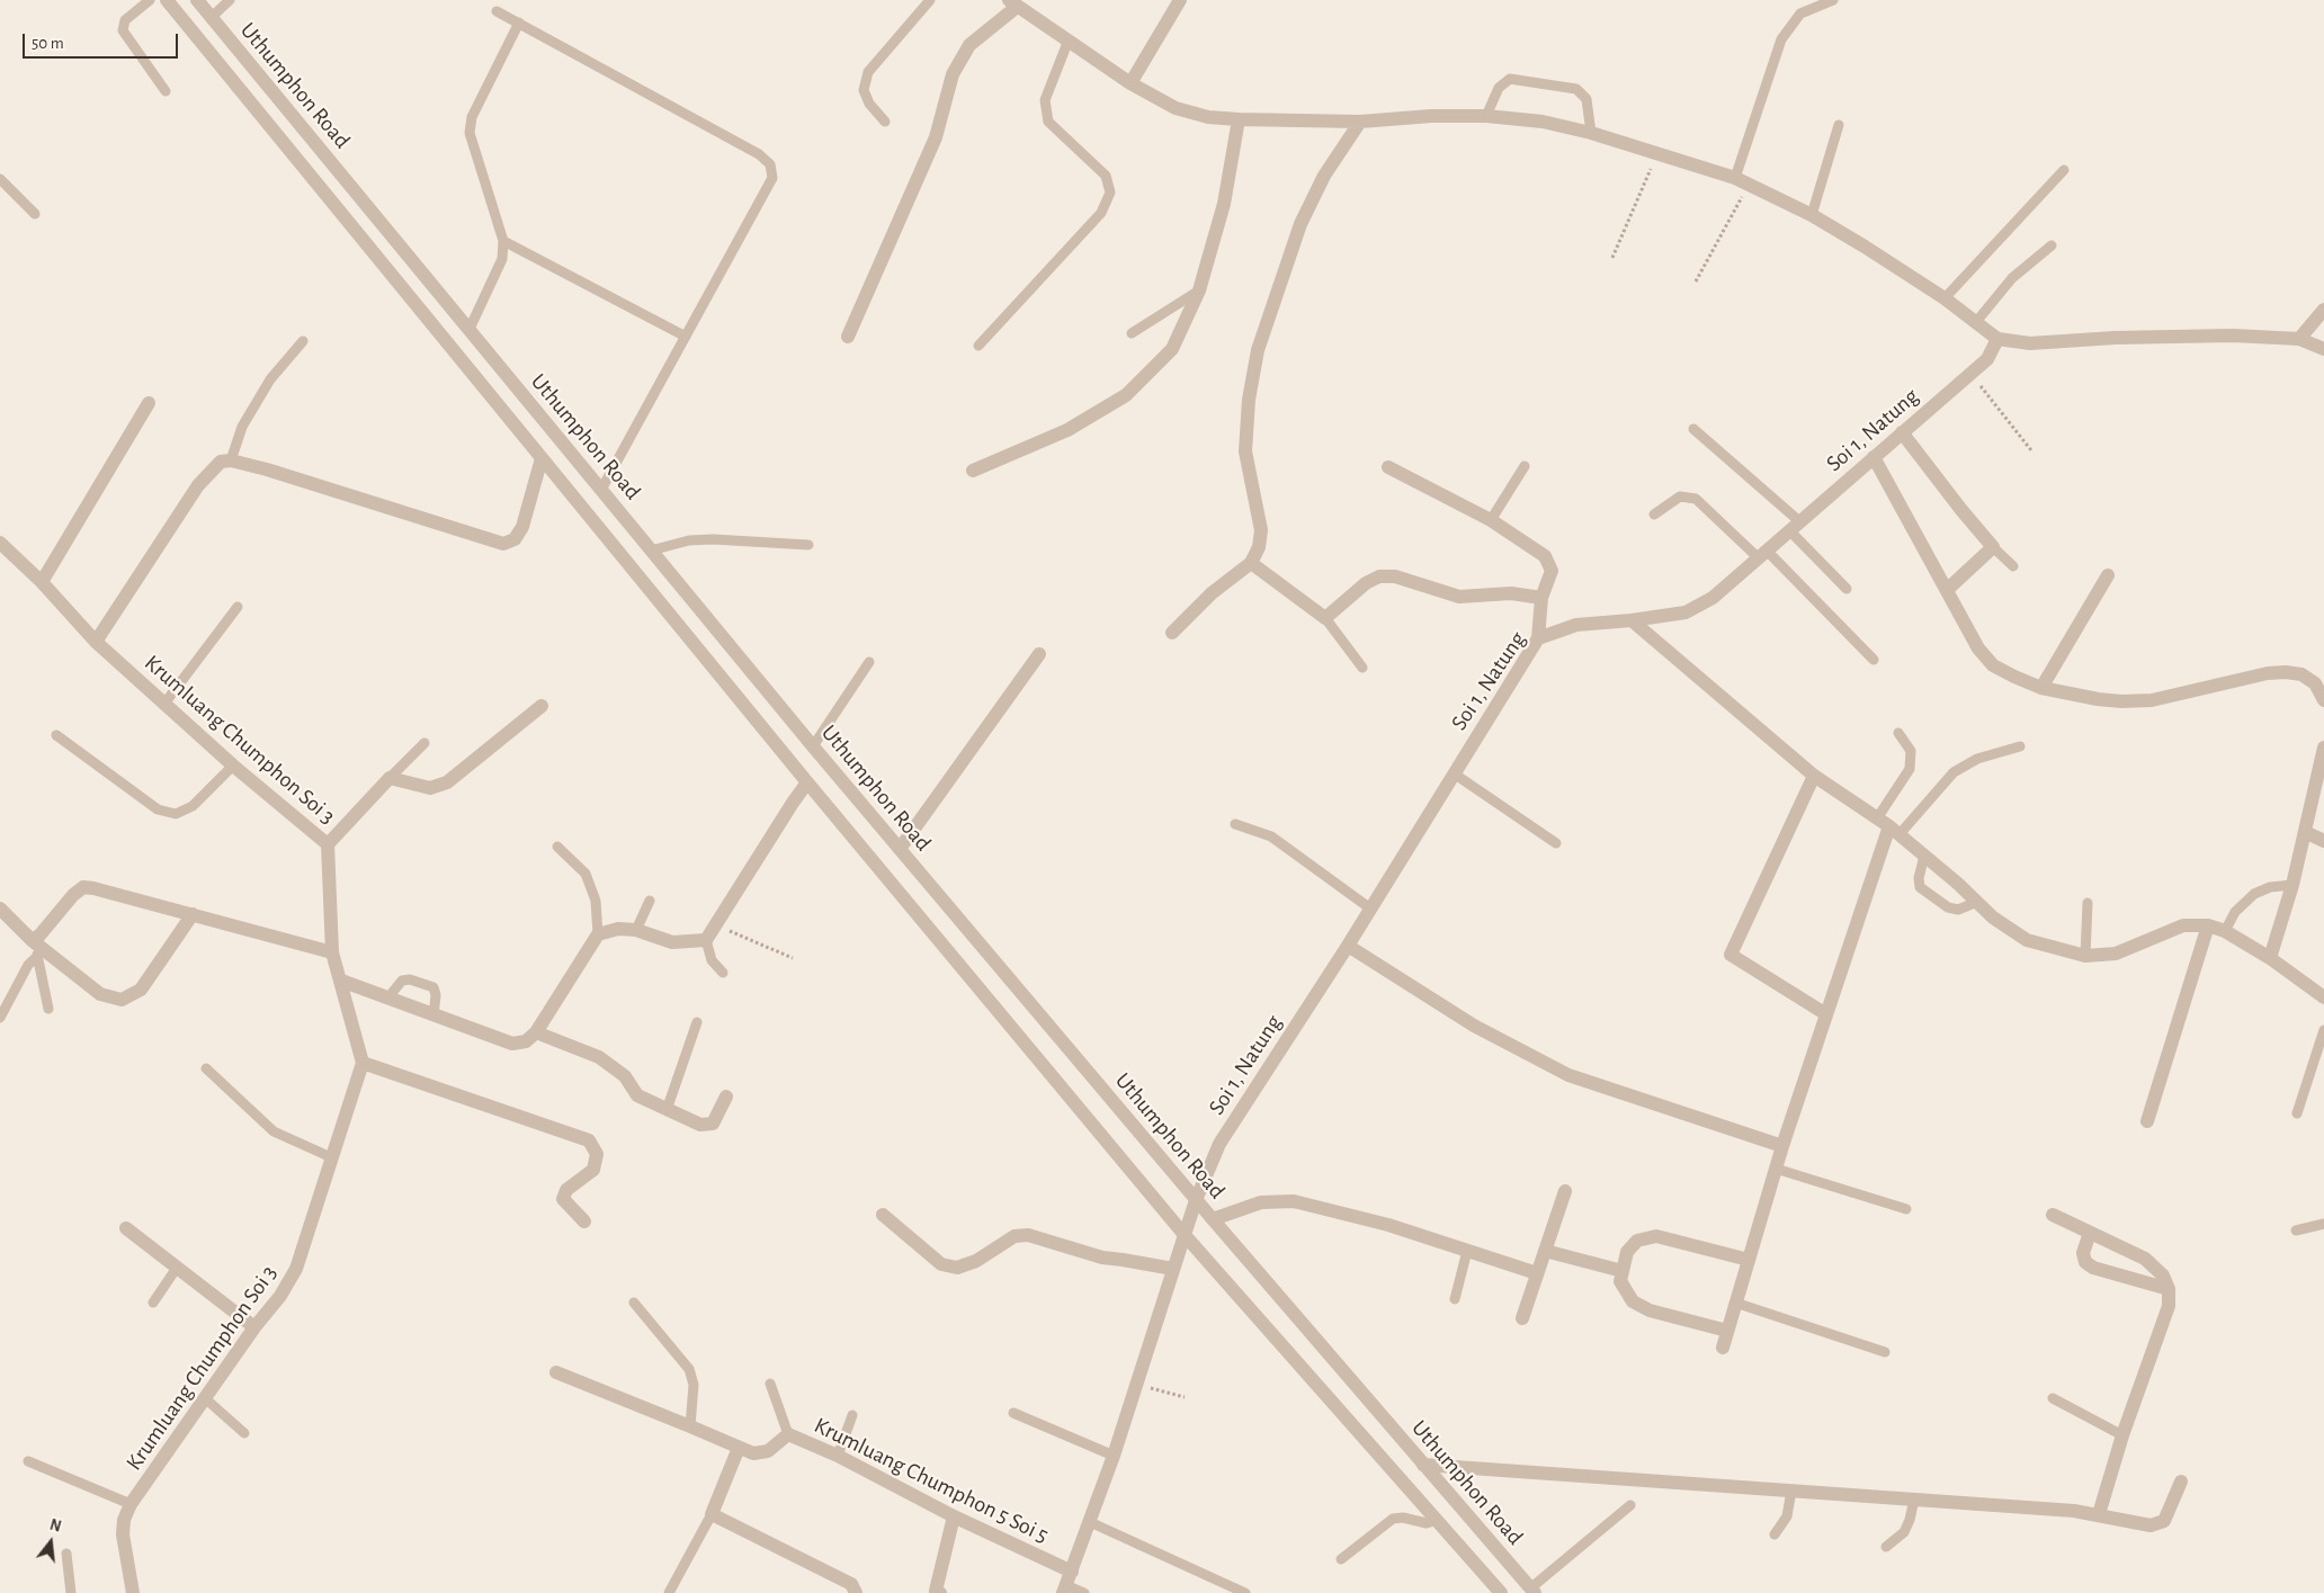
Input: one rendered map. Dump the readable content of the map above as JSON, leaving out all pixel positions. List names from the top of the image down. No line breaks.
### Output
{"streets":{"street":["Uthumphon Road","Soi 1, Natung","Krumluang Chumphon Soi 3","Krumluang Chumphon 5 Soi 5"]},"crossings":[["Uthumphon Road","Soi 1, Natung"],["Soi 1, Natung","Krumluang Chumphon 5 Soi 5"]],"scale_bar":"50 m","north":"top"}
